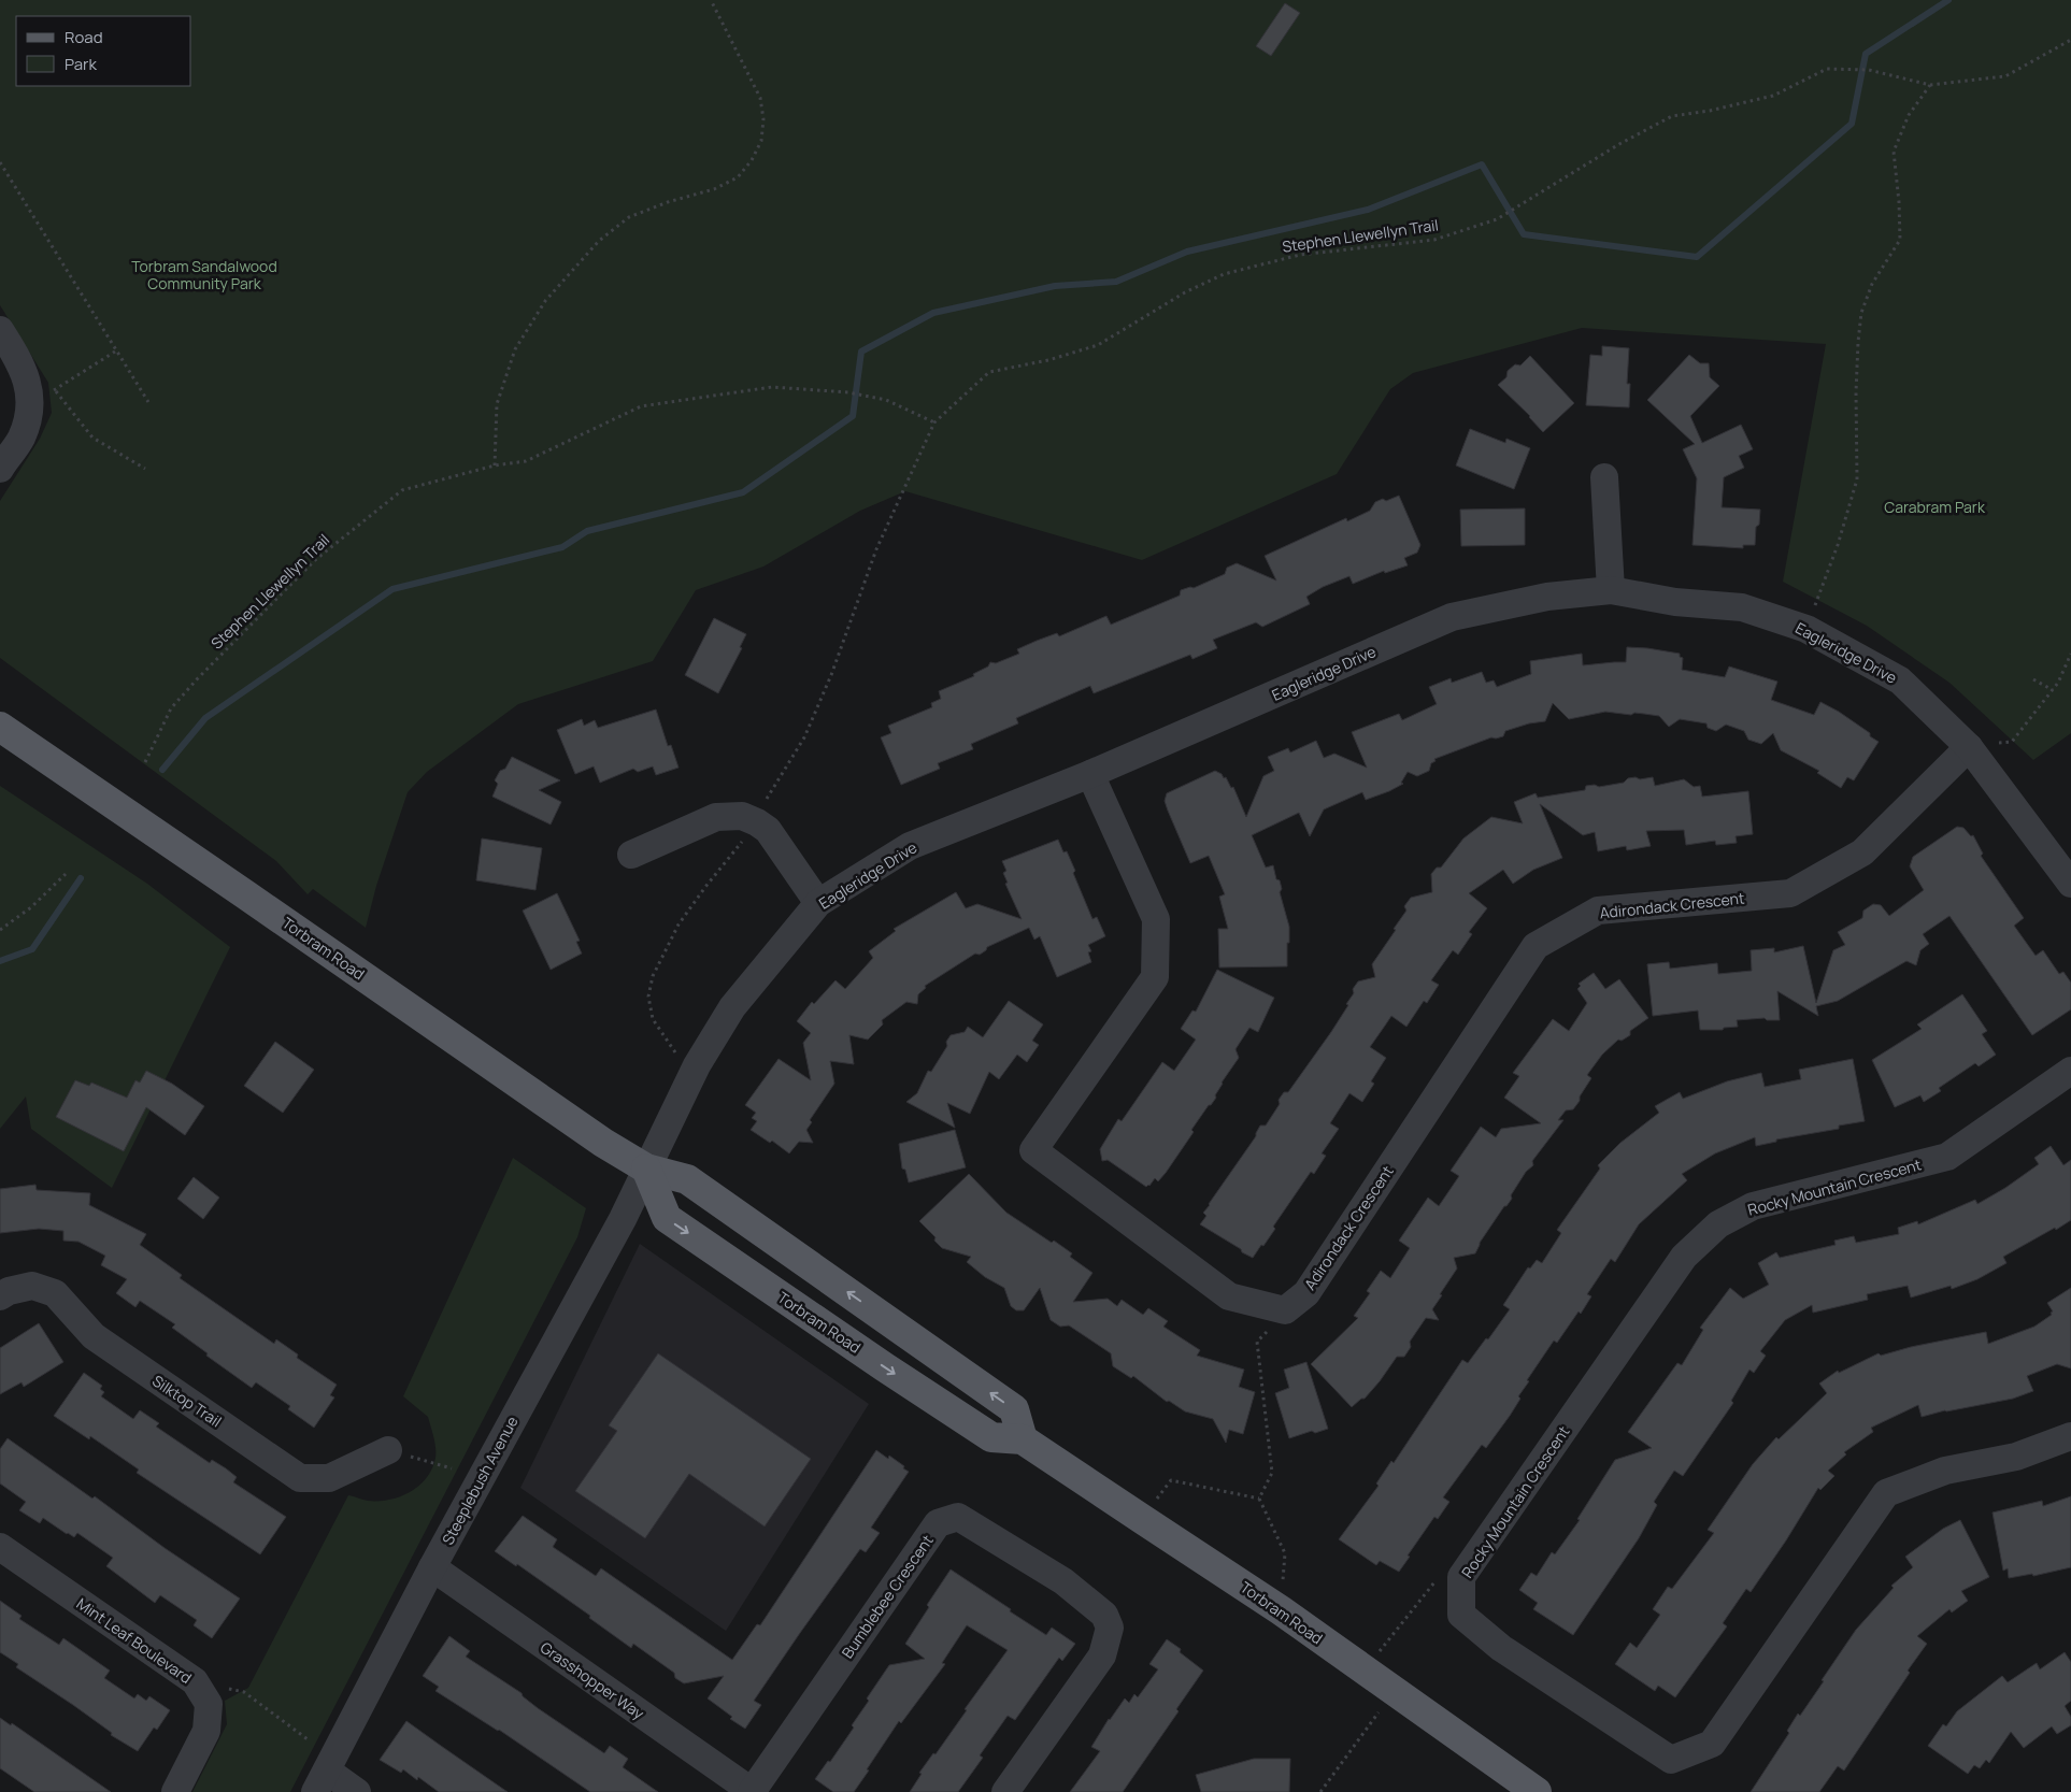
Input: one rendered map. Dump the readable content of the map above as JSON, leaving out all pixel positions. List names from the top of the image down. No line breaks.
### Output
{"streets":{"main road":["Torbram Road"],"street":["Eagleridge Drive","Adirondack Crescent","Rocky Mountain Crescent","Silktop Trail","Steeplebush Avenue","Bumblebee Crescent","Mint Leaf Boulevard","Grasshopper Way"],"path":["Stephen Llewellyn Trail"]},"crossings":[["Eagleridge Drive","Adirondack Crescent"],["Eagleridge Drive","Torbram Road"],["Eagleridge Drive","Steeplebush Avenue"],["Torbram Road","Steeplebush Avenue"],["Steeplebush Avenue","Grasshopper Way"],["Bumblebee Crescent","Grasshopper Way"]],"parks":["Torbram Sandalwood Community Park","Carabram Park"],"legend":["Road","Park"]}
